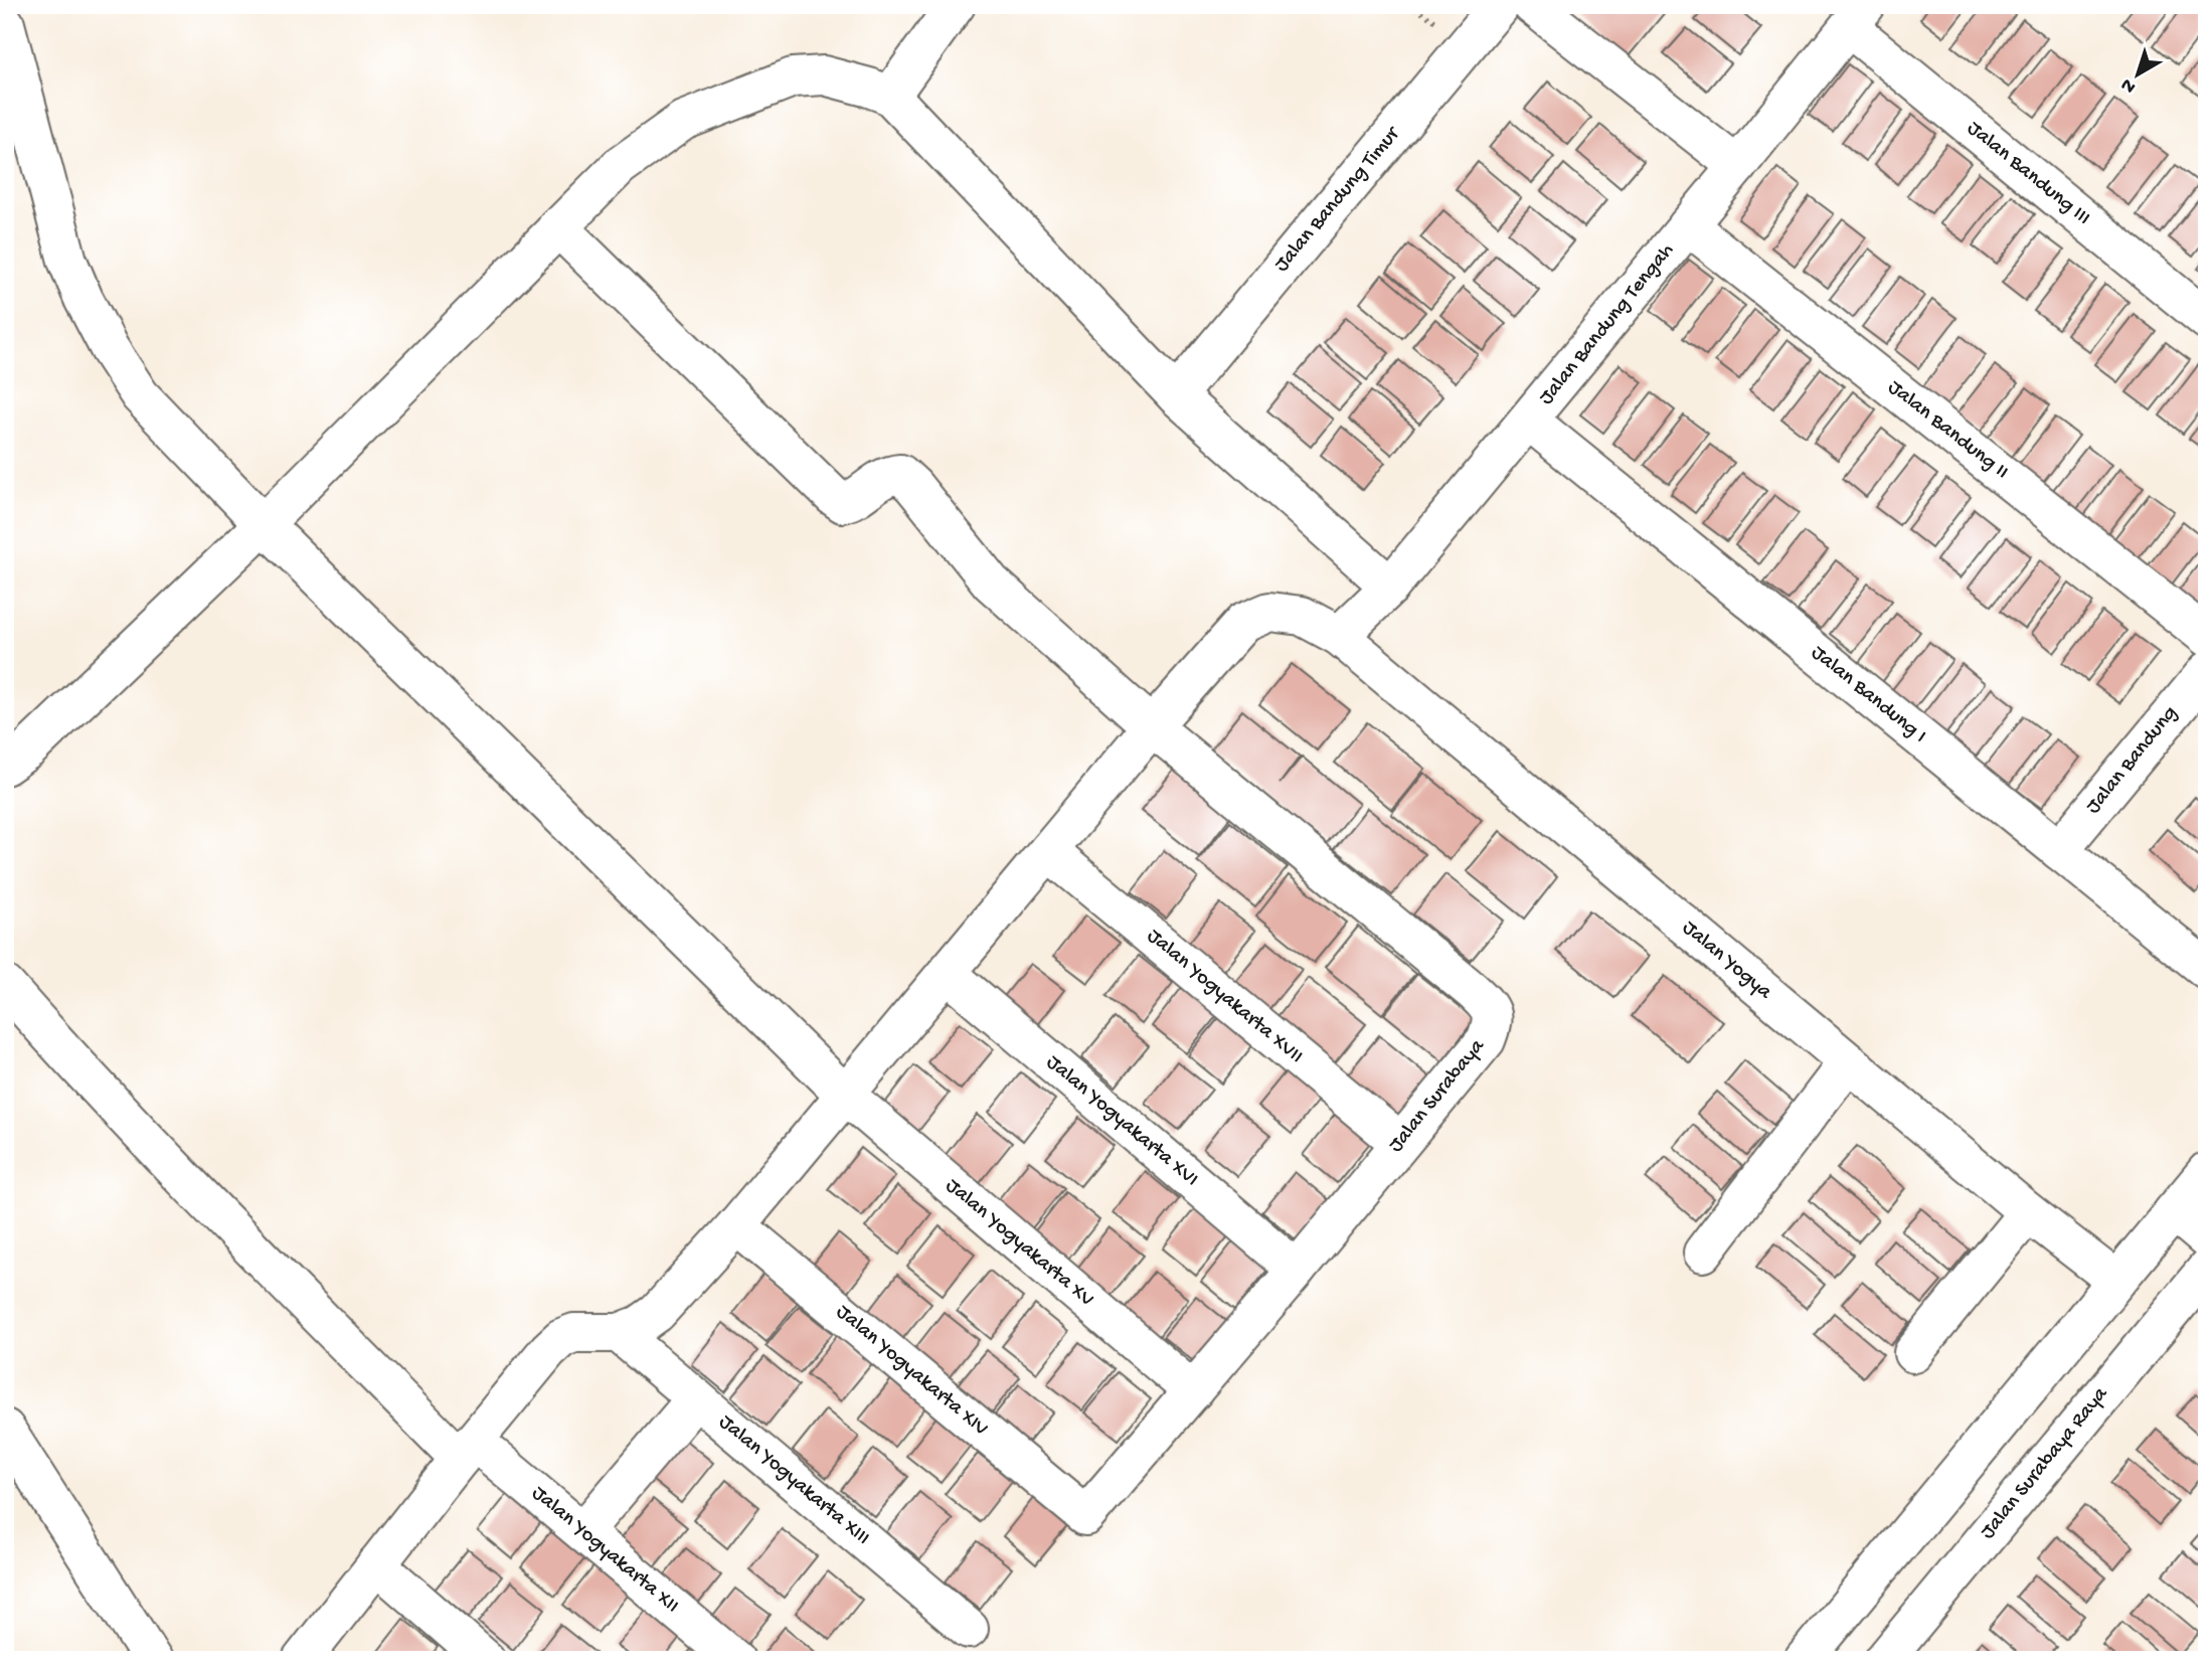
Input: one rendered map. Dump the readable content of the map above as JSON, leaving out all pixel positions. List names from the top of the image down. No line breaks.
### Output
{"streets":{"street":["Jalan Bandung III","Jalan Bandung Timur","Jalan Bandung Tengah","Jalan Bandung II","Jalan Bandung I","Jalan Bandung","Jalan Yogya","Jalan Yogyakarta XVII","Jalan Surabaya","Jalan Yogyakarta XVI","Jalan Yogyakarta XV","Jalan Yogyakarta XIV","Jalan Surabaya Raya","Jalan Yogyakarta XIII","Jalan Yogyakarta XII"]},"crossings":[["Jalan Bandung III","Jalan Bandung Tengah"],["Jalan Bandung Tengah","Jalan Bandung II"],["Jalan Bandung Tengah","Jalan Bandung I"],["Jalan Bandung Tengah","Jalan Yogya"],["Jalan Bandung I","Jalan Bandung"],["Jalan Yogya","Jalan Yogyakarta XVII"],["Jalan Yogya","Jalan Surabaya"],["Jalan Yogya","Jalan Yogyakarta XVI"],["Jalan Yogya","Jalan Yogyakarta XV"],["Jalan Yogya","Jalan Yogyakarta XIV"],["Jalan Yogya","Jalan Yogyakarta XIII"],["Jalan Yogyakarta XVII","Jalan Surabaya"],["Jalan Surabaya","Jalan Yogyakarta XVI"],["Jalan Surabaya","Jalan Yogyakarta XV"],["Jalan Surabaya","Jalan Yogyakarta XIV"]],"north":"bottom left"}
